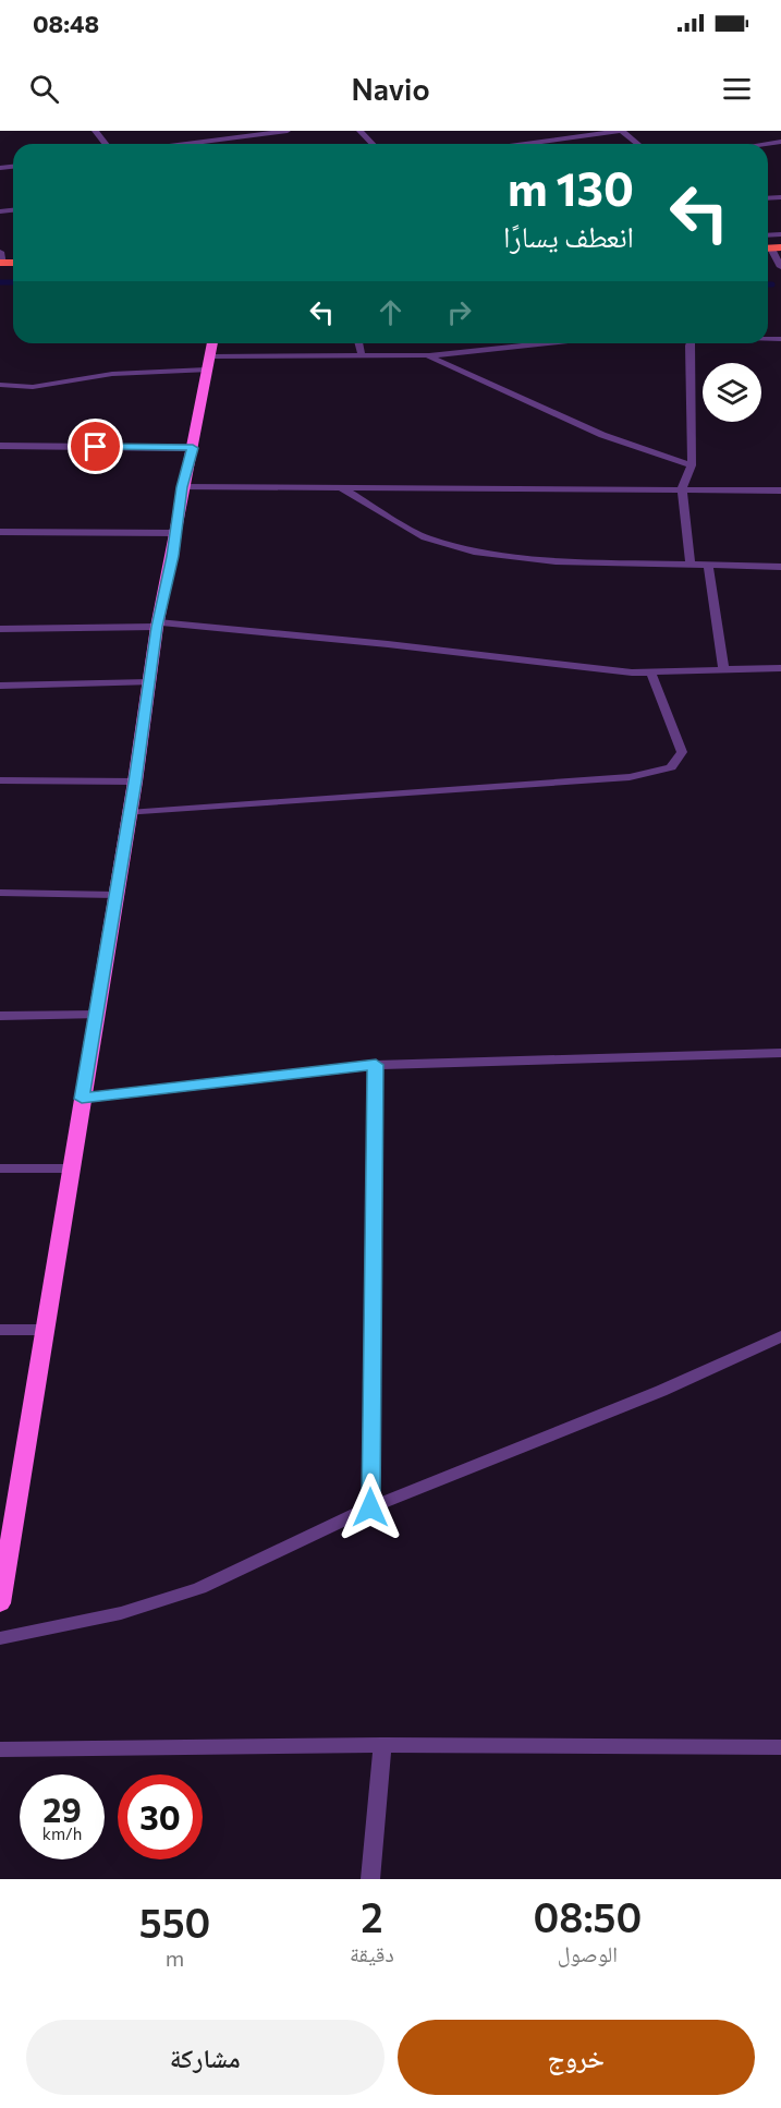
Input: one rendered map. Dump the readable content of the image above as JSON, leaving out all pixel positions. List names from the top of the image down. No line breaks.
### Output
{"page":{"status":"08:48","header":"Navio","turn":["130 m","انعطف يسارًا"],"speed":"29 km/h","limit":"30","eta":["08:50","الوصول","2","دقيقة","550","m"],"buttons":["خروج","مشاركة"]}}
